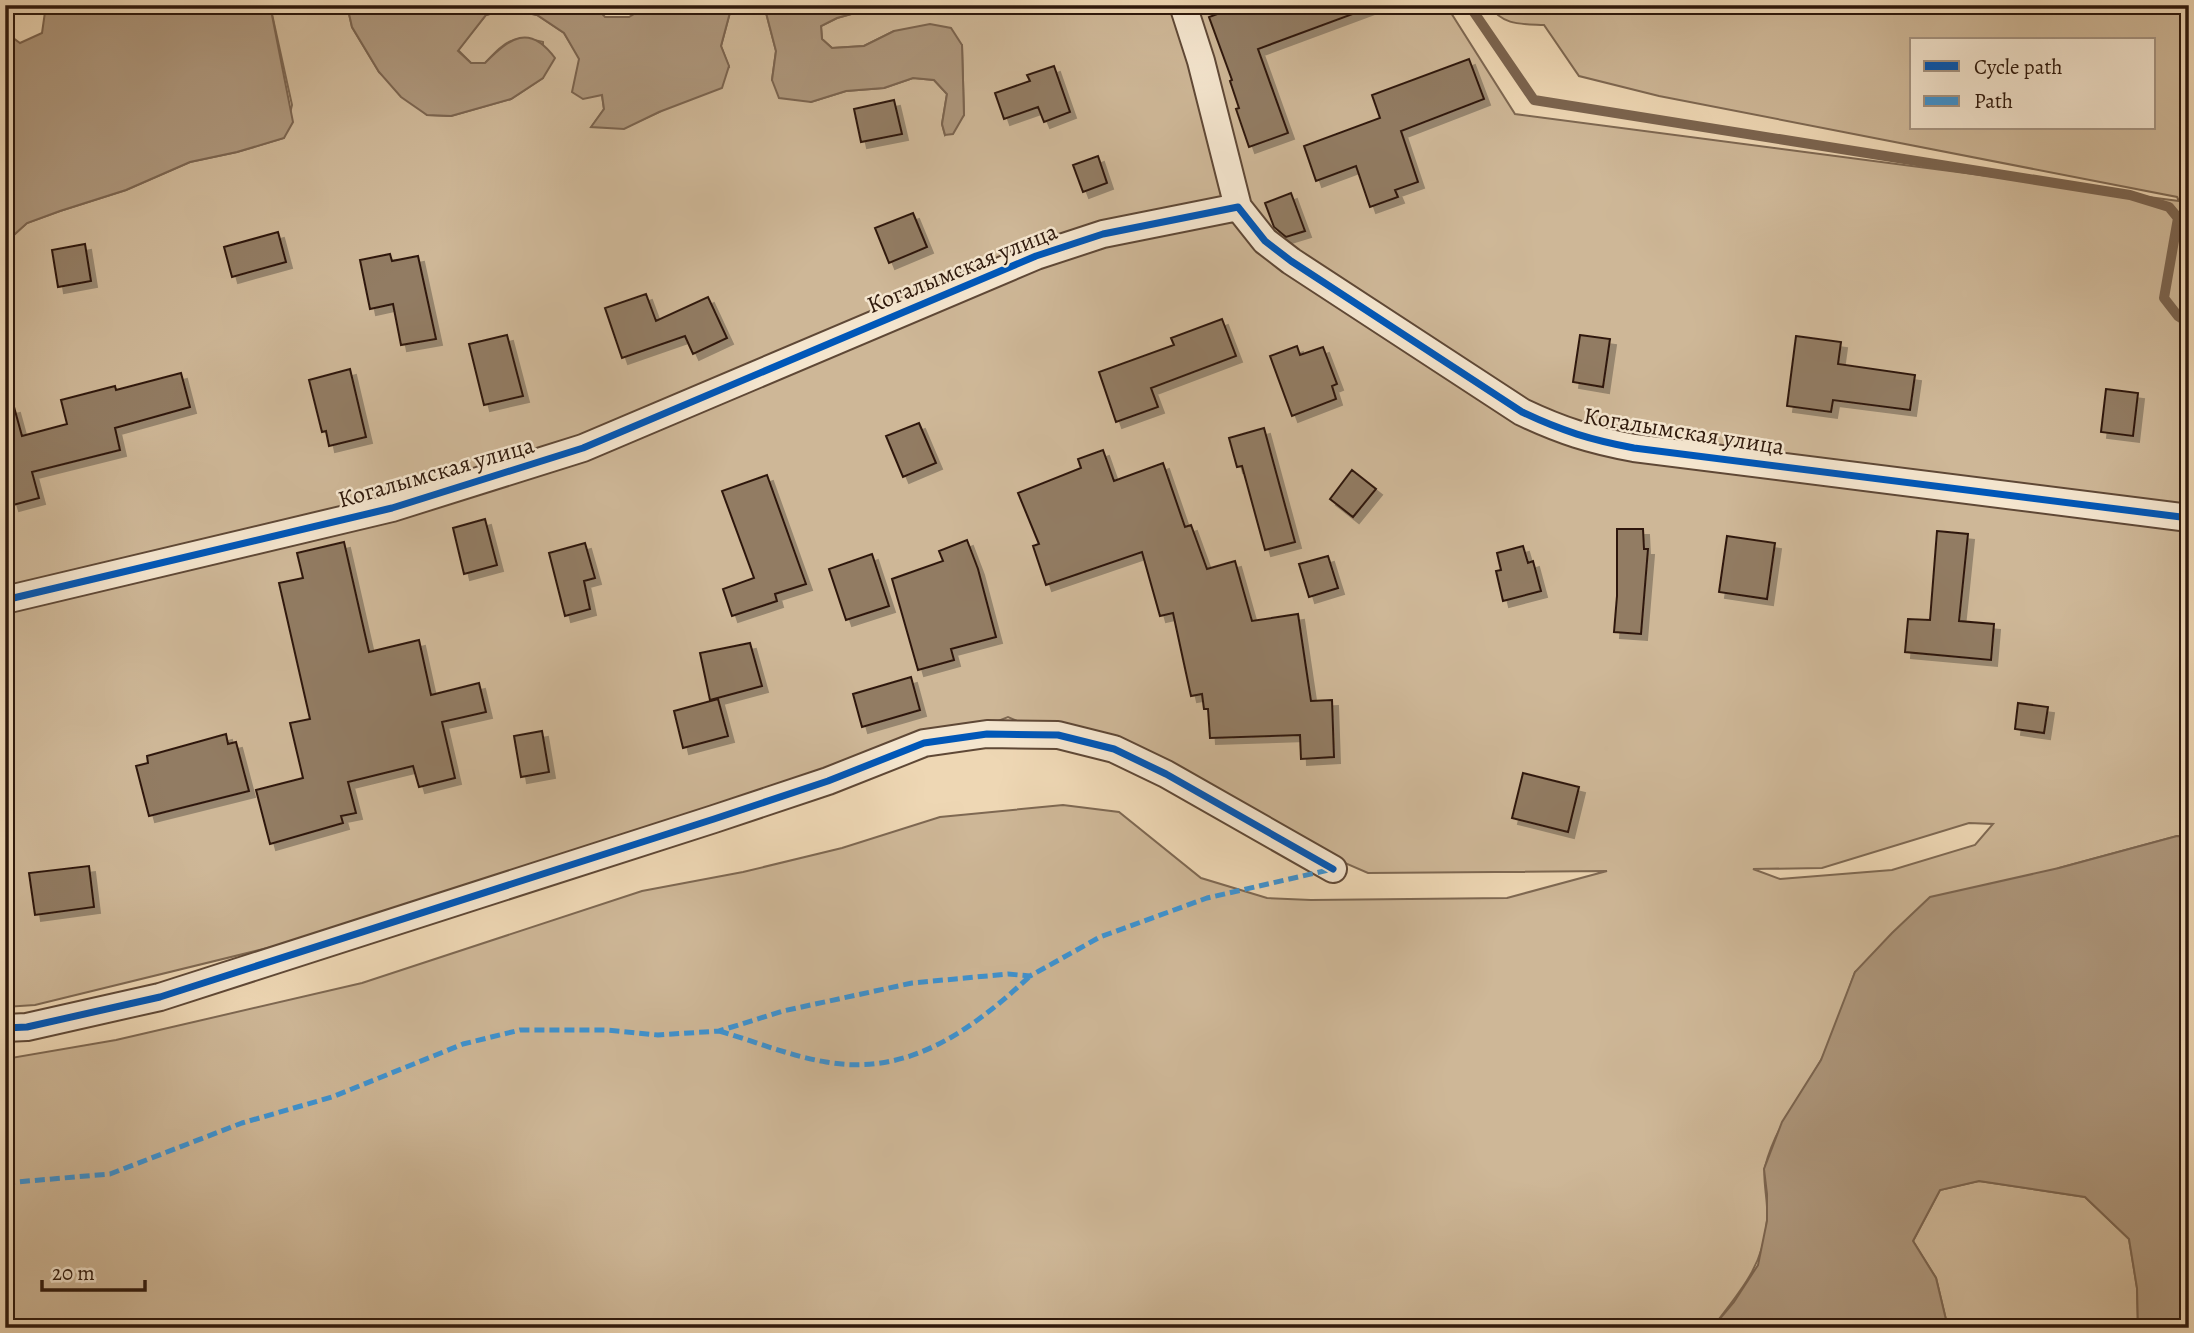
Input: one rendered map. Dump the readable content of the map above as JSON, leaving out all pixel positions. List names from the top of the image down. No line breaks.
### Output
{"streets":{"street":["Когалымская улица"]},"legend":["Cycle path","Path"],"scale_bar":"20 m"}
